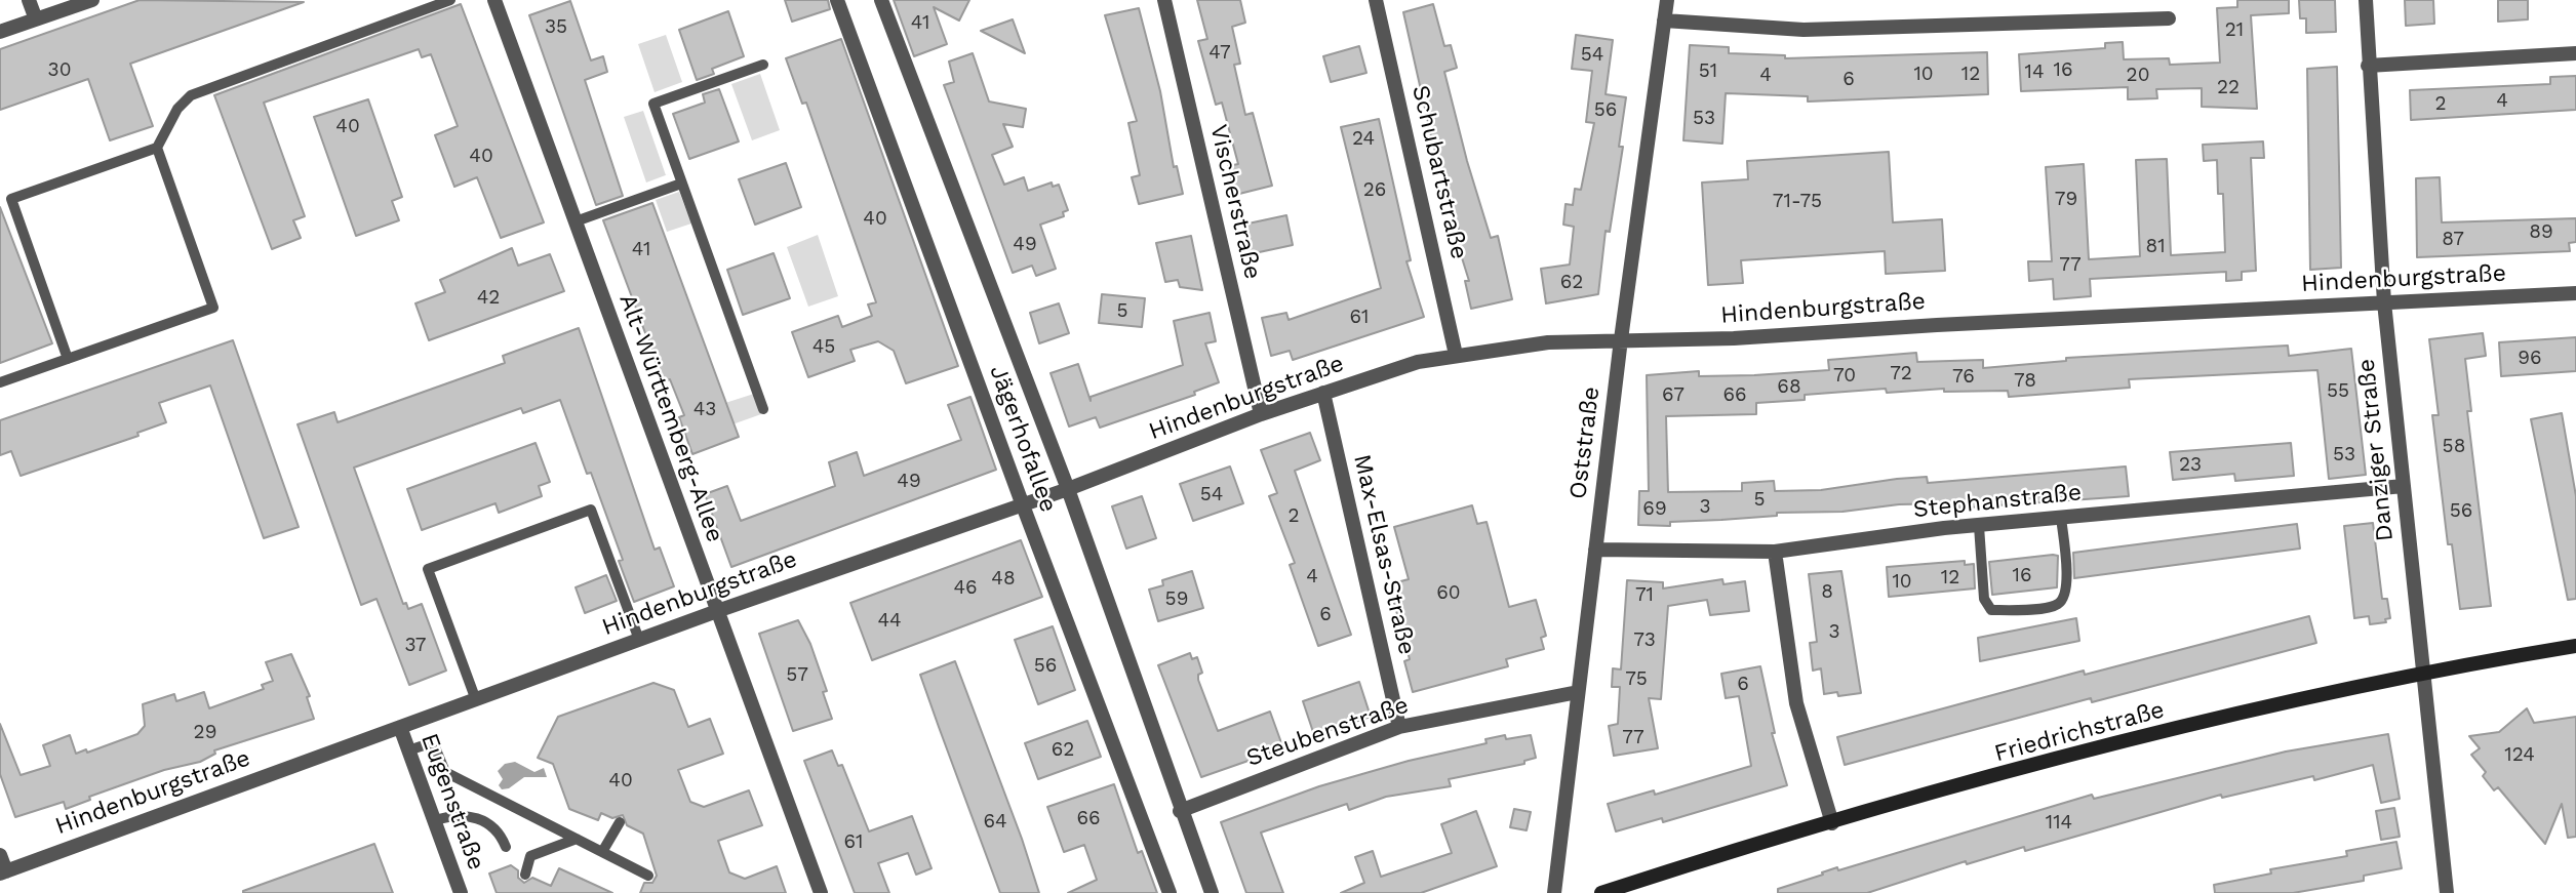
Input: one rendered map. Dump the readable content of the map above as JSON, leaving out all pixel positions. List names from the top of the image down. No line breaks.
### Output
{"streets":{"main road":["Friedrichstraße"],"street":["Schubartstraße","Vischerstraße","Hindenburgstraße","Alt-Württemberg-Allee","Jägerhofallee","Oststraße","Danziger Straße","Stephanstraße","Max-Elsas-Straße","Steubenstraße","Eugenstraße"]},"crossings":[["Schubartstraße","Hindenburgstraße"],["Vischerstraße","Hindenburgstraße"],["Hindenburgstraße","Alt-Württemberg-Allee"],["Hindenburgstraße","Jägerhofallee"],["Hindenburgstraße","Oststraße"],["Hindenburgstraße","Danziger Straße"],["Hindenburgstraße","Max-Elsas-Straße"],["Hindenburgstraße","Eugenstraße"],["Jägerhofallee","Steubenstraße"],["Oststraße","Stephanstraße"],["Oststraße","Steubenstraße"],["Danziger Straße","Stephanstraße"],["Danziger Straße","Friedrichstraße"],["Max-Elsas-Straße","Steubenstraße"]],"house_numbers":["41","35","21","47","54","30","16","51","14","10","12","4","20","6","22","4","2","56","53","40","24","40","26","79","71-75","40","89","87","49","81","41","77","62","42","5","61","45","96","72","70","76","78","68","55","67","66","43","58","53","23","49","54","5","3","69","56","2","16","4","12","48","10","46","8","60","71","59","6","44","3","73","37","56","57","75","6","29","77","62","124","40","66","64","114","61"]}
